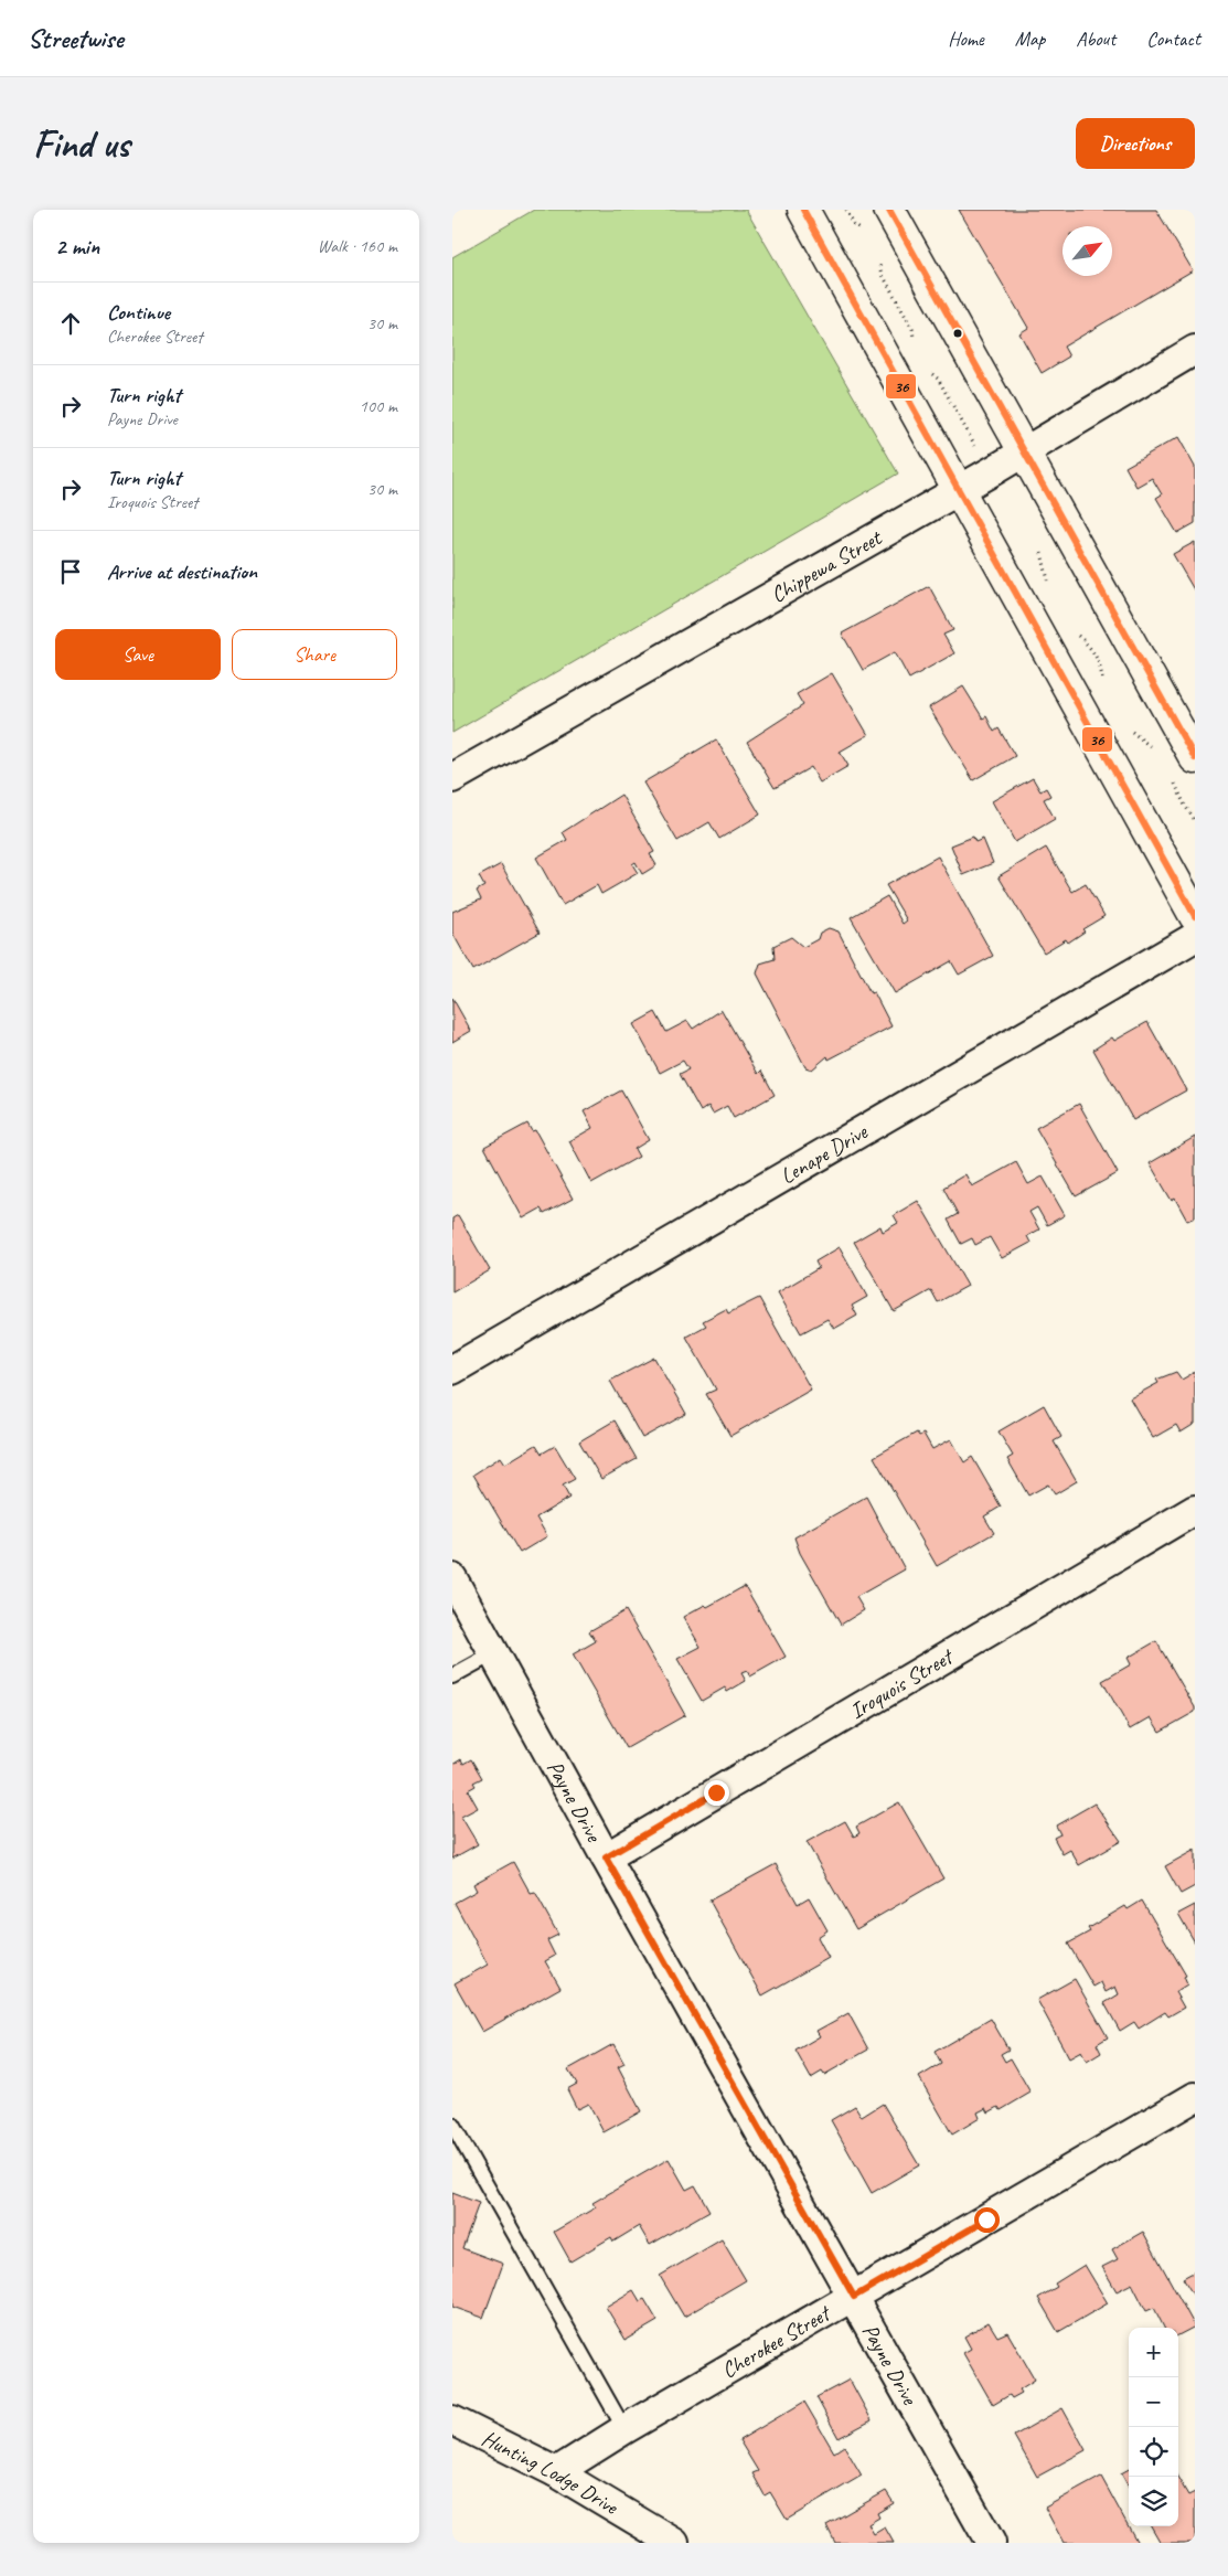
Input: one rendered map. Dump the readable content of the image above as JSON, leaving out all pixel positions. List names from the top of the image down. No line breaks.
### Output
{"streets":{"street":["Chippewa Street","Lenape Drive","Iroquois Street","Payne Drive","Cherokee Street","Hunting Lodge Drive"]},"crossings":[["Iroquois Street","Payne Drive"],["Payne Drive","Cherokee Street"],["Cherokee Street","Hunting Lodge Drive"]],"lines":["transit line 36"],"north":"top right","page":{"header":"Streetwise","nav":["Home","Map","About","Contact"],"buttons":["Directions",["Save","Share"]],"title":"Find us","heading":["2 min","Walk · 160 m"],"list":[["Continue","Cherokee Street","30 m"],["Turn right","Payne Drive","100 m"],["Turn right","Iroquois Street","30 m"],"Arrive at destination"],"map_buttons":["+","−"]}}
